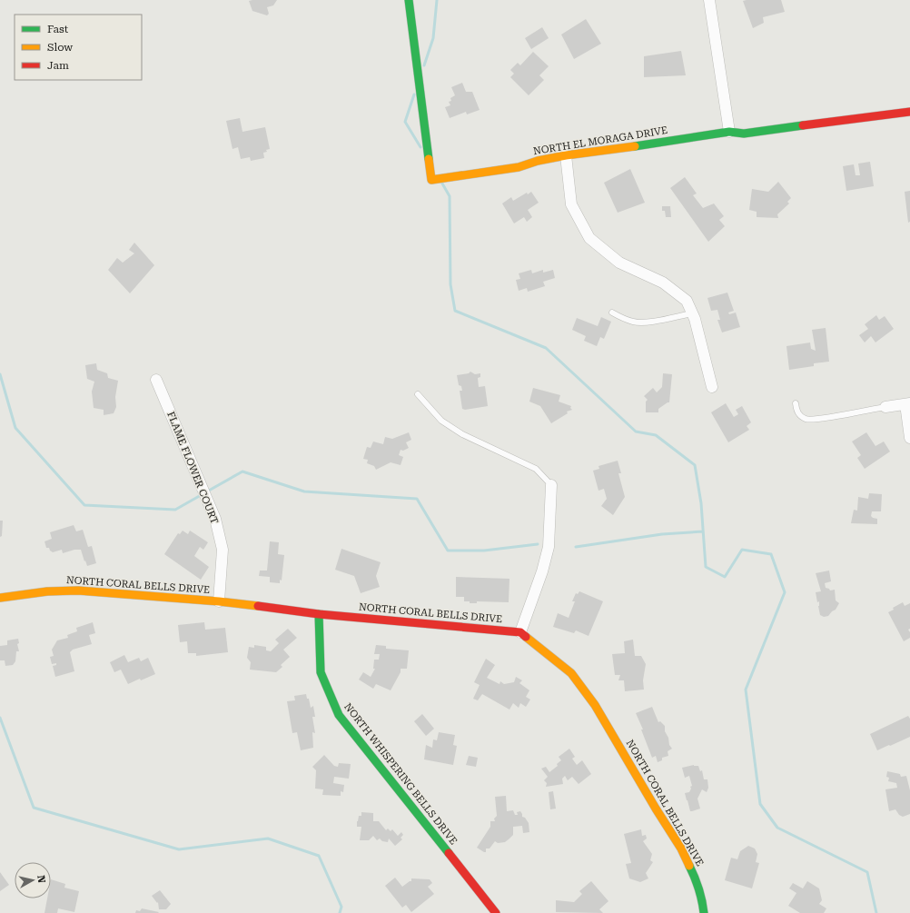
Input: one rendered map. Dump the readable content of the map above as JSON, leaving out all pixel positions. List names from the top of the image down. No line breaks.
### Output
{"streets":{"street":["NORTH EL MORAGA DRIVE","FLAME FLOWER COURT","NORTH CORAL BELLS DRIVE","NORTH WHISPERING BELLS DRIVE"]},"crossings":[["FLAME FLOWER COURT","NORTH CORAL BELLS DRIVE"],["NORTH CORAL BELLS DRIVE","NORTH WHISPERING BELLS DRIVE"]],"legend":["Fast","Slow","Jam"],"north":"right"}
